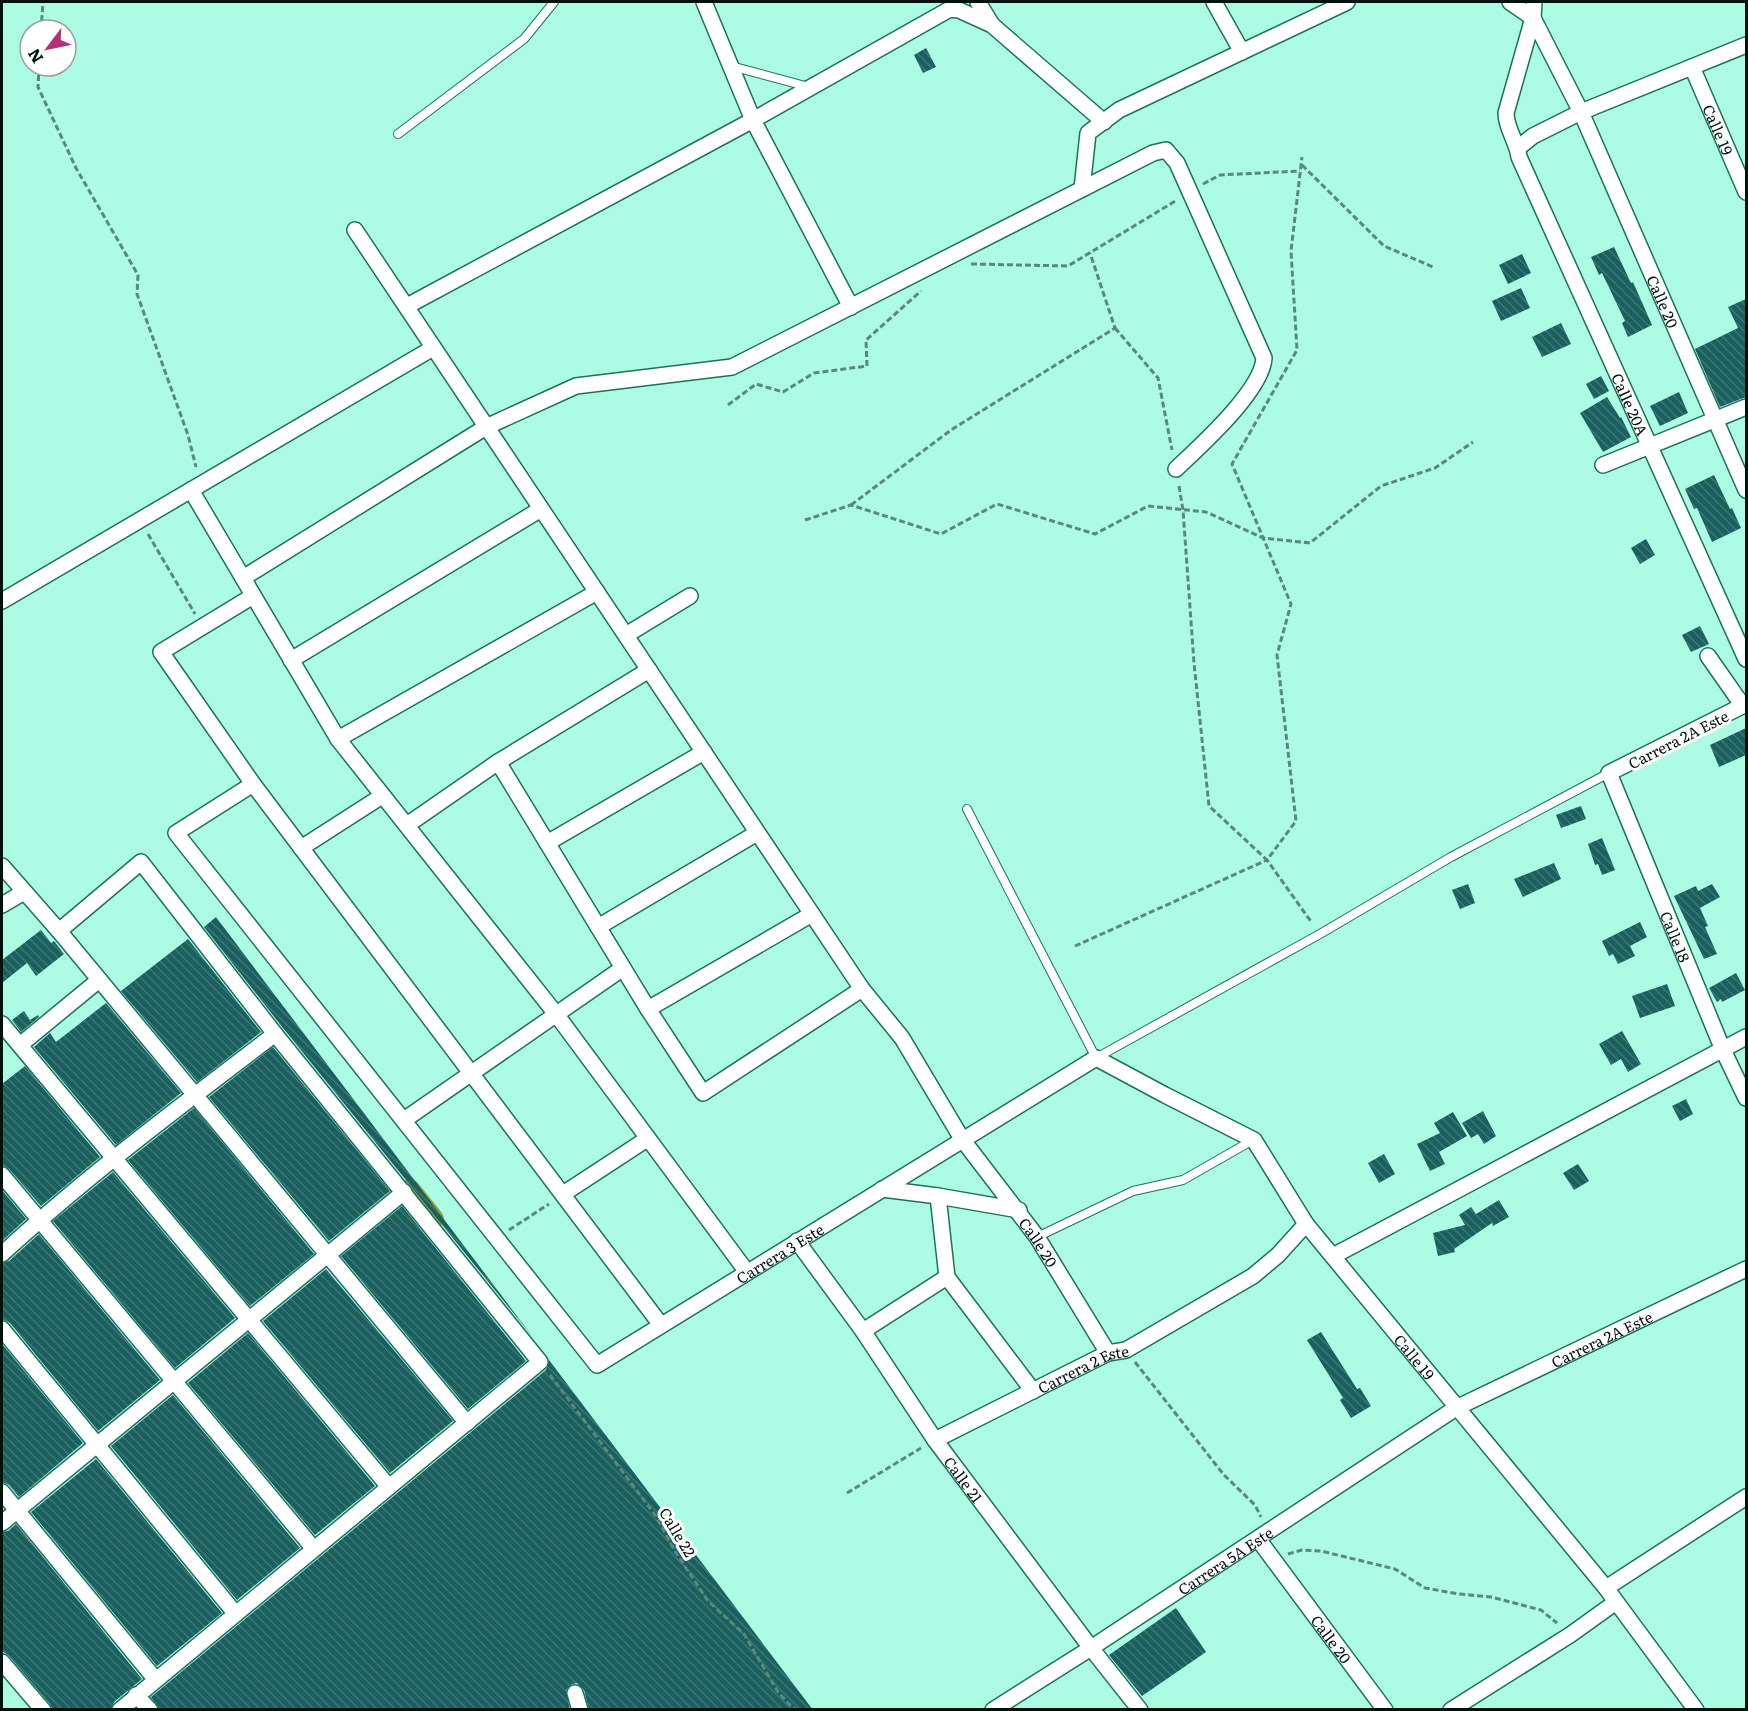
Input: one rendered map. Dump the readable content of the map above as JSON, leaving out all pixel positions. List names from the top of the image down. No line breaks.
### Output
{"streets":{"street":["Calle 19","Calle 20","Calle 20A","Carrera 2A Este","Calle 18","Carrera 3 Este","Carrera 2 Este","Calle 21","Carrera 5A Este"],"path":["Calle 22"]},"crossings":[["Calle 19","Carrera 2A Este"],["Calle 19","Carrera 2 Este"],["Calle 19","Carrera 5A Este"],["Calle 20","Calle 20A"],["Calle 20","Carrera 3 Este"],["Calle 20","Carrera 2 Este"],["Calle 20","Carrera 5A Este"],["Carrera 2A Este","Calle 18"],["Carrera 2A Este","Carrera 5A Este"],["Carrera 3 Este","Calle 21"],["Carrera 2 Este","Calle 21"],["Calle 21","Carrera 5A Este"]],"north":"bottom left"}
